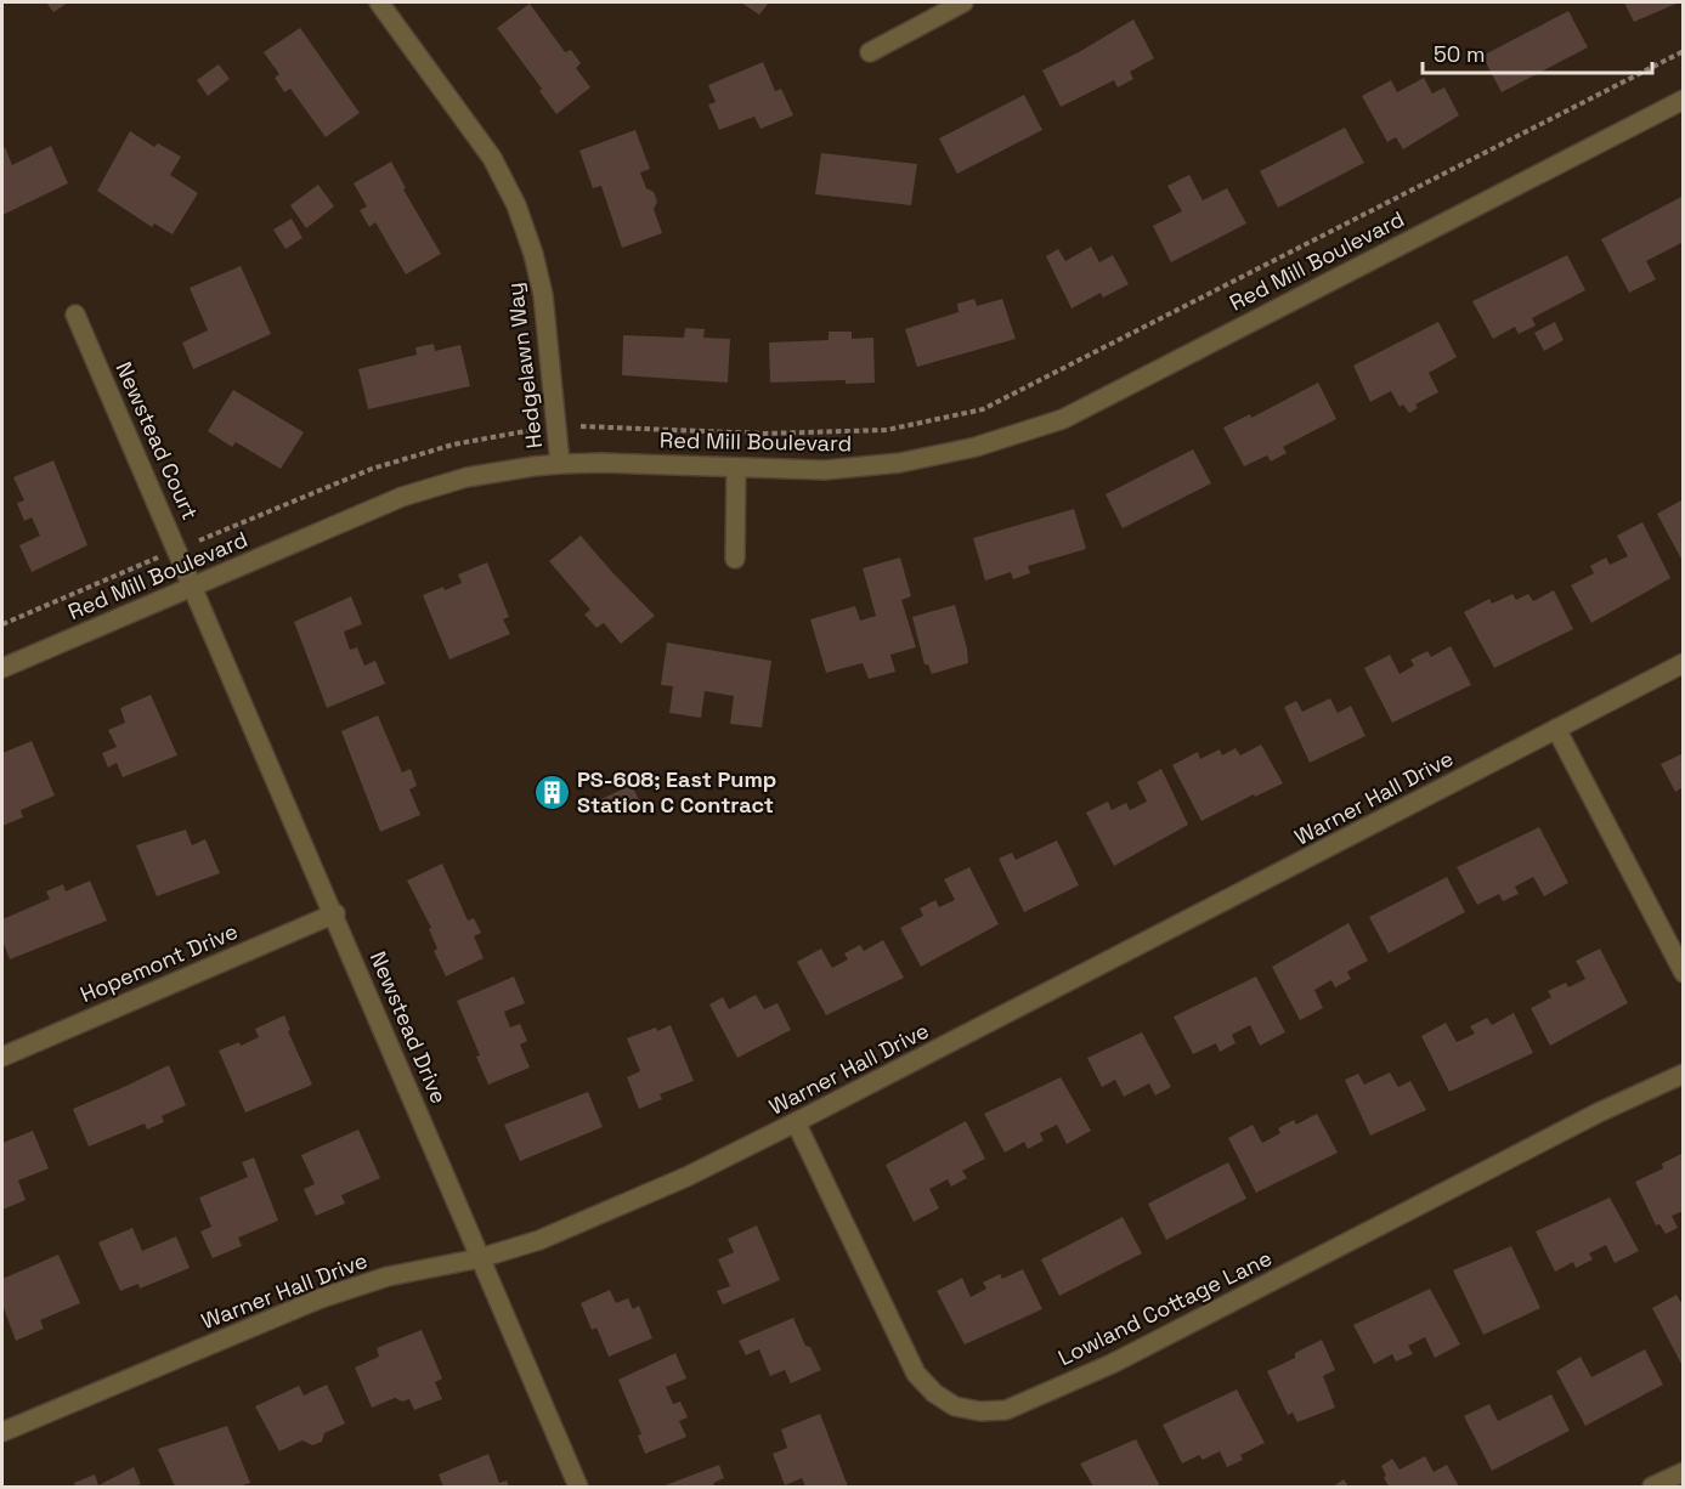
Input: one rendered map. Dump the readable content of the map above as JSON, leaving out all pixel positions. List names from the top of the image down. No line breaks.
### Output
{"streets":{"street":["Red Mill Boulevard","Hedgelawn Way","Newstead Court","Warner Hall Drive","Hopemont Drive","Newstead Drive","Lowland Cottage Lane"]},"crossings":[["Red Mill Boulevard","Hedgelawn Way"],["Red Mill Boulevard","Newstead Court"],["Red Mill Boulevard","Newstead Drive"],["Newstead Court","Newstead Drive"],["Warner Hall Drive","Newstead Drive"],["Warner Hall Drive","Lowland Cottage Lane"],["Hopemont Drive","Newstead Drive"]],"places":{"building":["PS-608; East Pump Station C Contract"]},"scale_bar":"50 m"}
